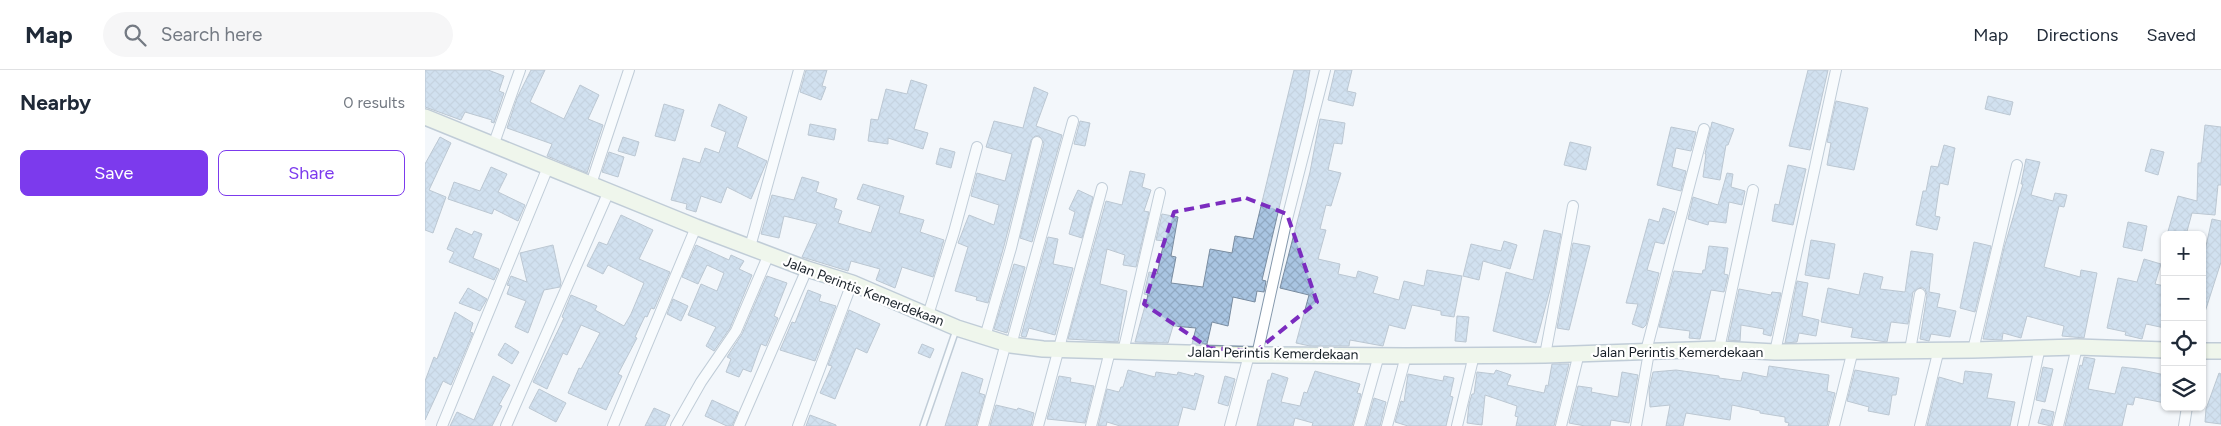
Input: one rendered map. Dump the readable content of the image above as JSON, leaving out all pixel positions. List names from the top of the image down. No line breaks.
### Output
{"streets":{"street":["Jalan Perintis Kemerdekaan"]},"page":{"header":"Map","search":"Search here","nav":["Map","Directions","Saved"],"heading":["Nearby","0 results"],"buttons":["Save","Share"],"map_buttons":["+","−"]}}
